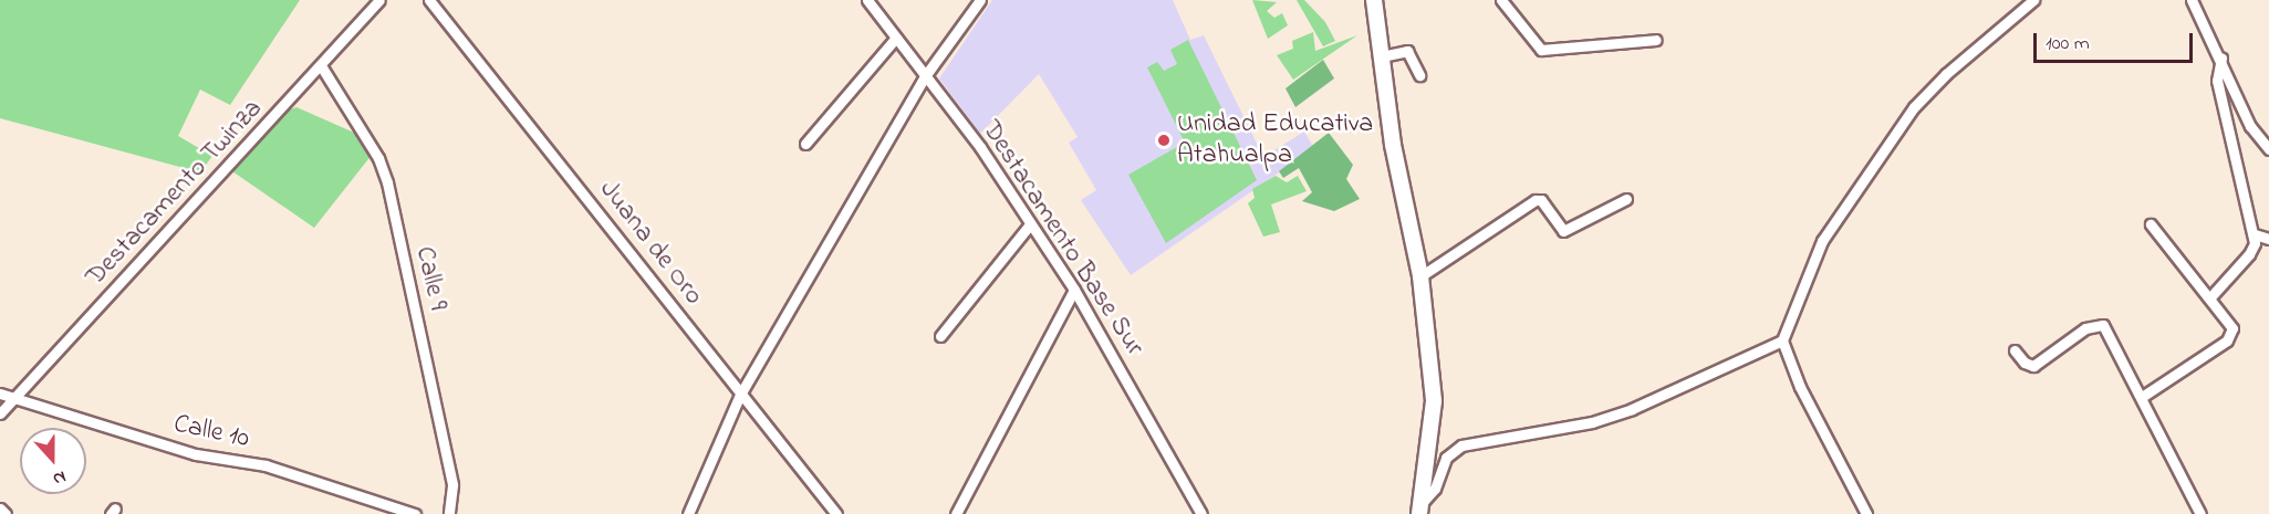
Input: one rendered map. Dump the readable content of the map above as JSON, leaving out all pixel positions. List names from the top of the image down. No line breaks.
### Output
{"streets":{"street":["Destacamento Twinza","Destacamento Base Sur","Juana de Oro","Calle 9","Calle 10"]},"crossings":[["Destacamento Twinza","Calle 9"],["Destacamento Twinza","Calle 10"]],"places":["Unidad Educativa Atahualpa"],"scale_bar":"100 m","north":"bottom"}
